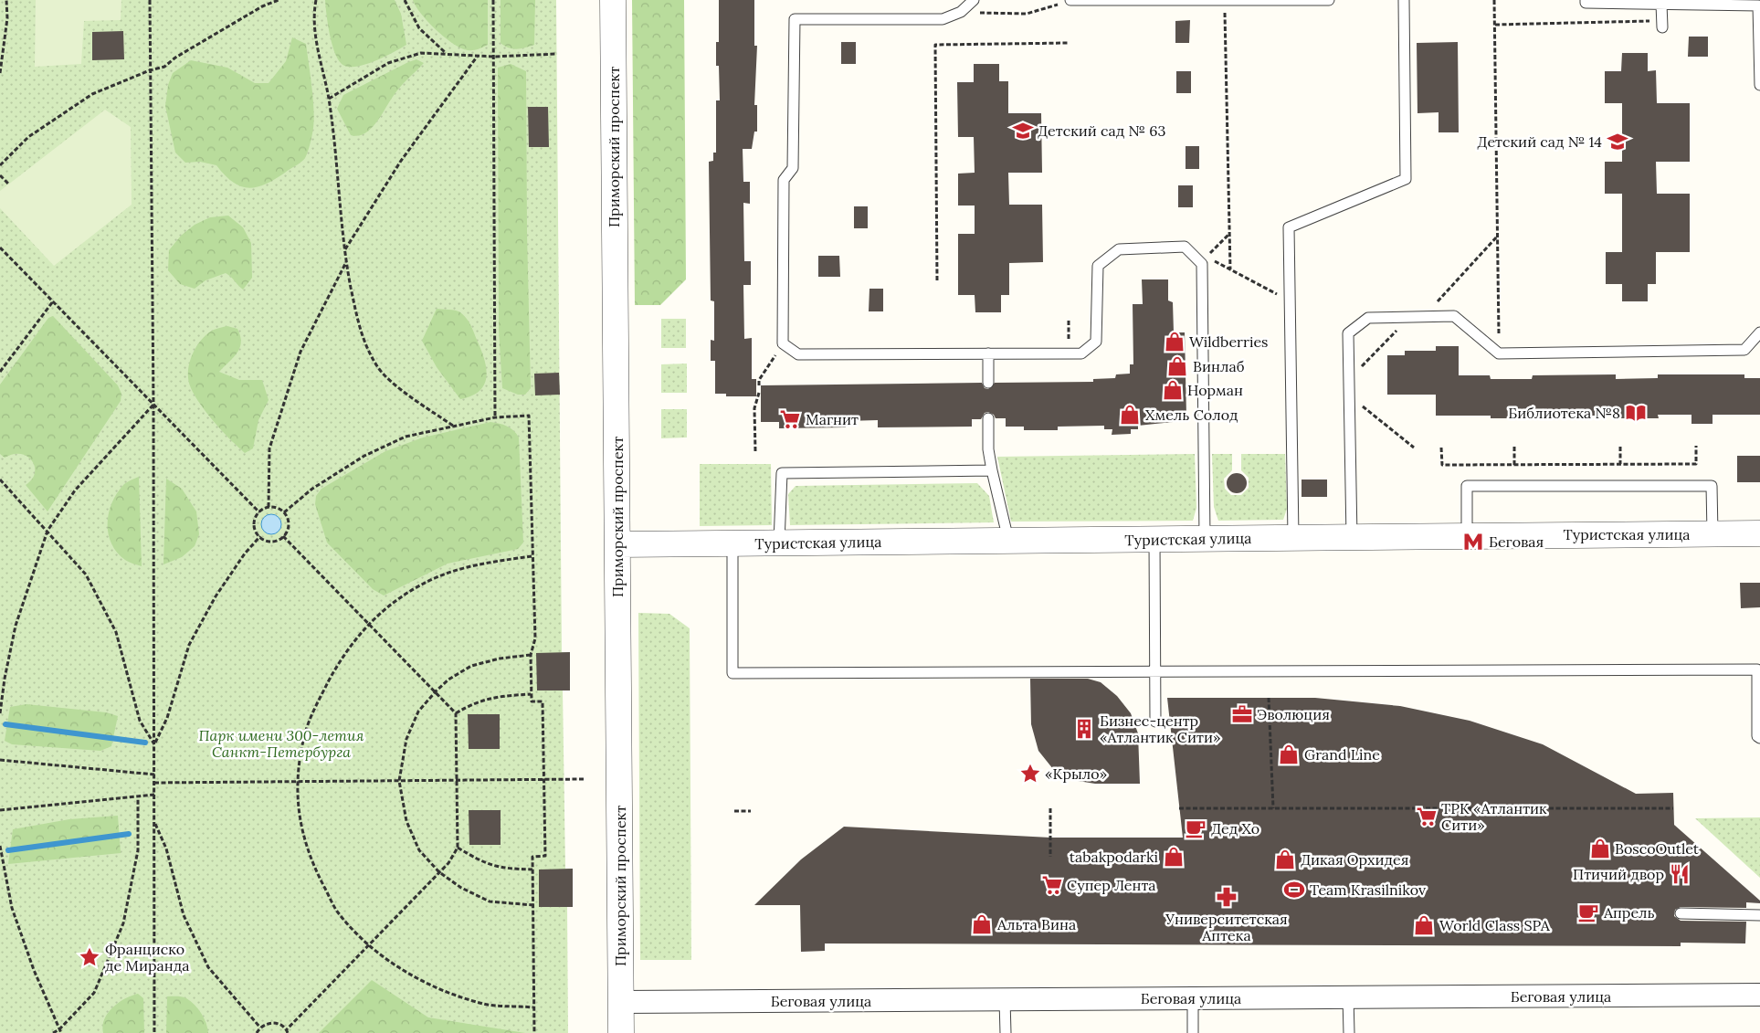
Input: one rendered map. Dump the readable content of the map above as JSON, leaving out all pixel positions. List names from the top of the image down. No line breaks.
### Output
{"streets":{"street":["Приморский проспект","Туристская улица","Беговая улица"]},"crossings":[["Приморский проспект","Туристская улица"],["Приморский проспект","Беговая улица"]],"parks":["Парк имени 300-летия Санкт-Петербурга"],"places":{"school or university":["Детский сад № 63","Детский сад № 14"],"shop":["Wildberries","Винлаб","Норман","Хмель Солод","Grand Line","BoscoOutlet","tabakpodarki","Дикая Орхидея","Альта Вина","World Class SPA"],"library":["Библиотека №8"],"supermarket":["Магнит","ТРК «Атлантик Сити»","Супер Лента"],"metro station":["Беговая"],"office":["Эволюция"],"building":["Бизнес-центр «Атлантик Сити»"],"place":["«Крыло»","Франциско де Миранда"],"cafe":["Дед Хо","Апрель"],"restaurant":["Птичий двор"],"sports":["Team Krasilnikov"],"pharmacy":["Университетская Аптека"]}}
